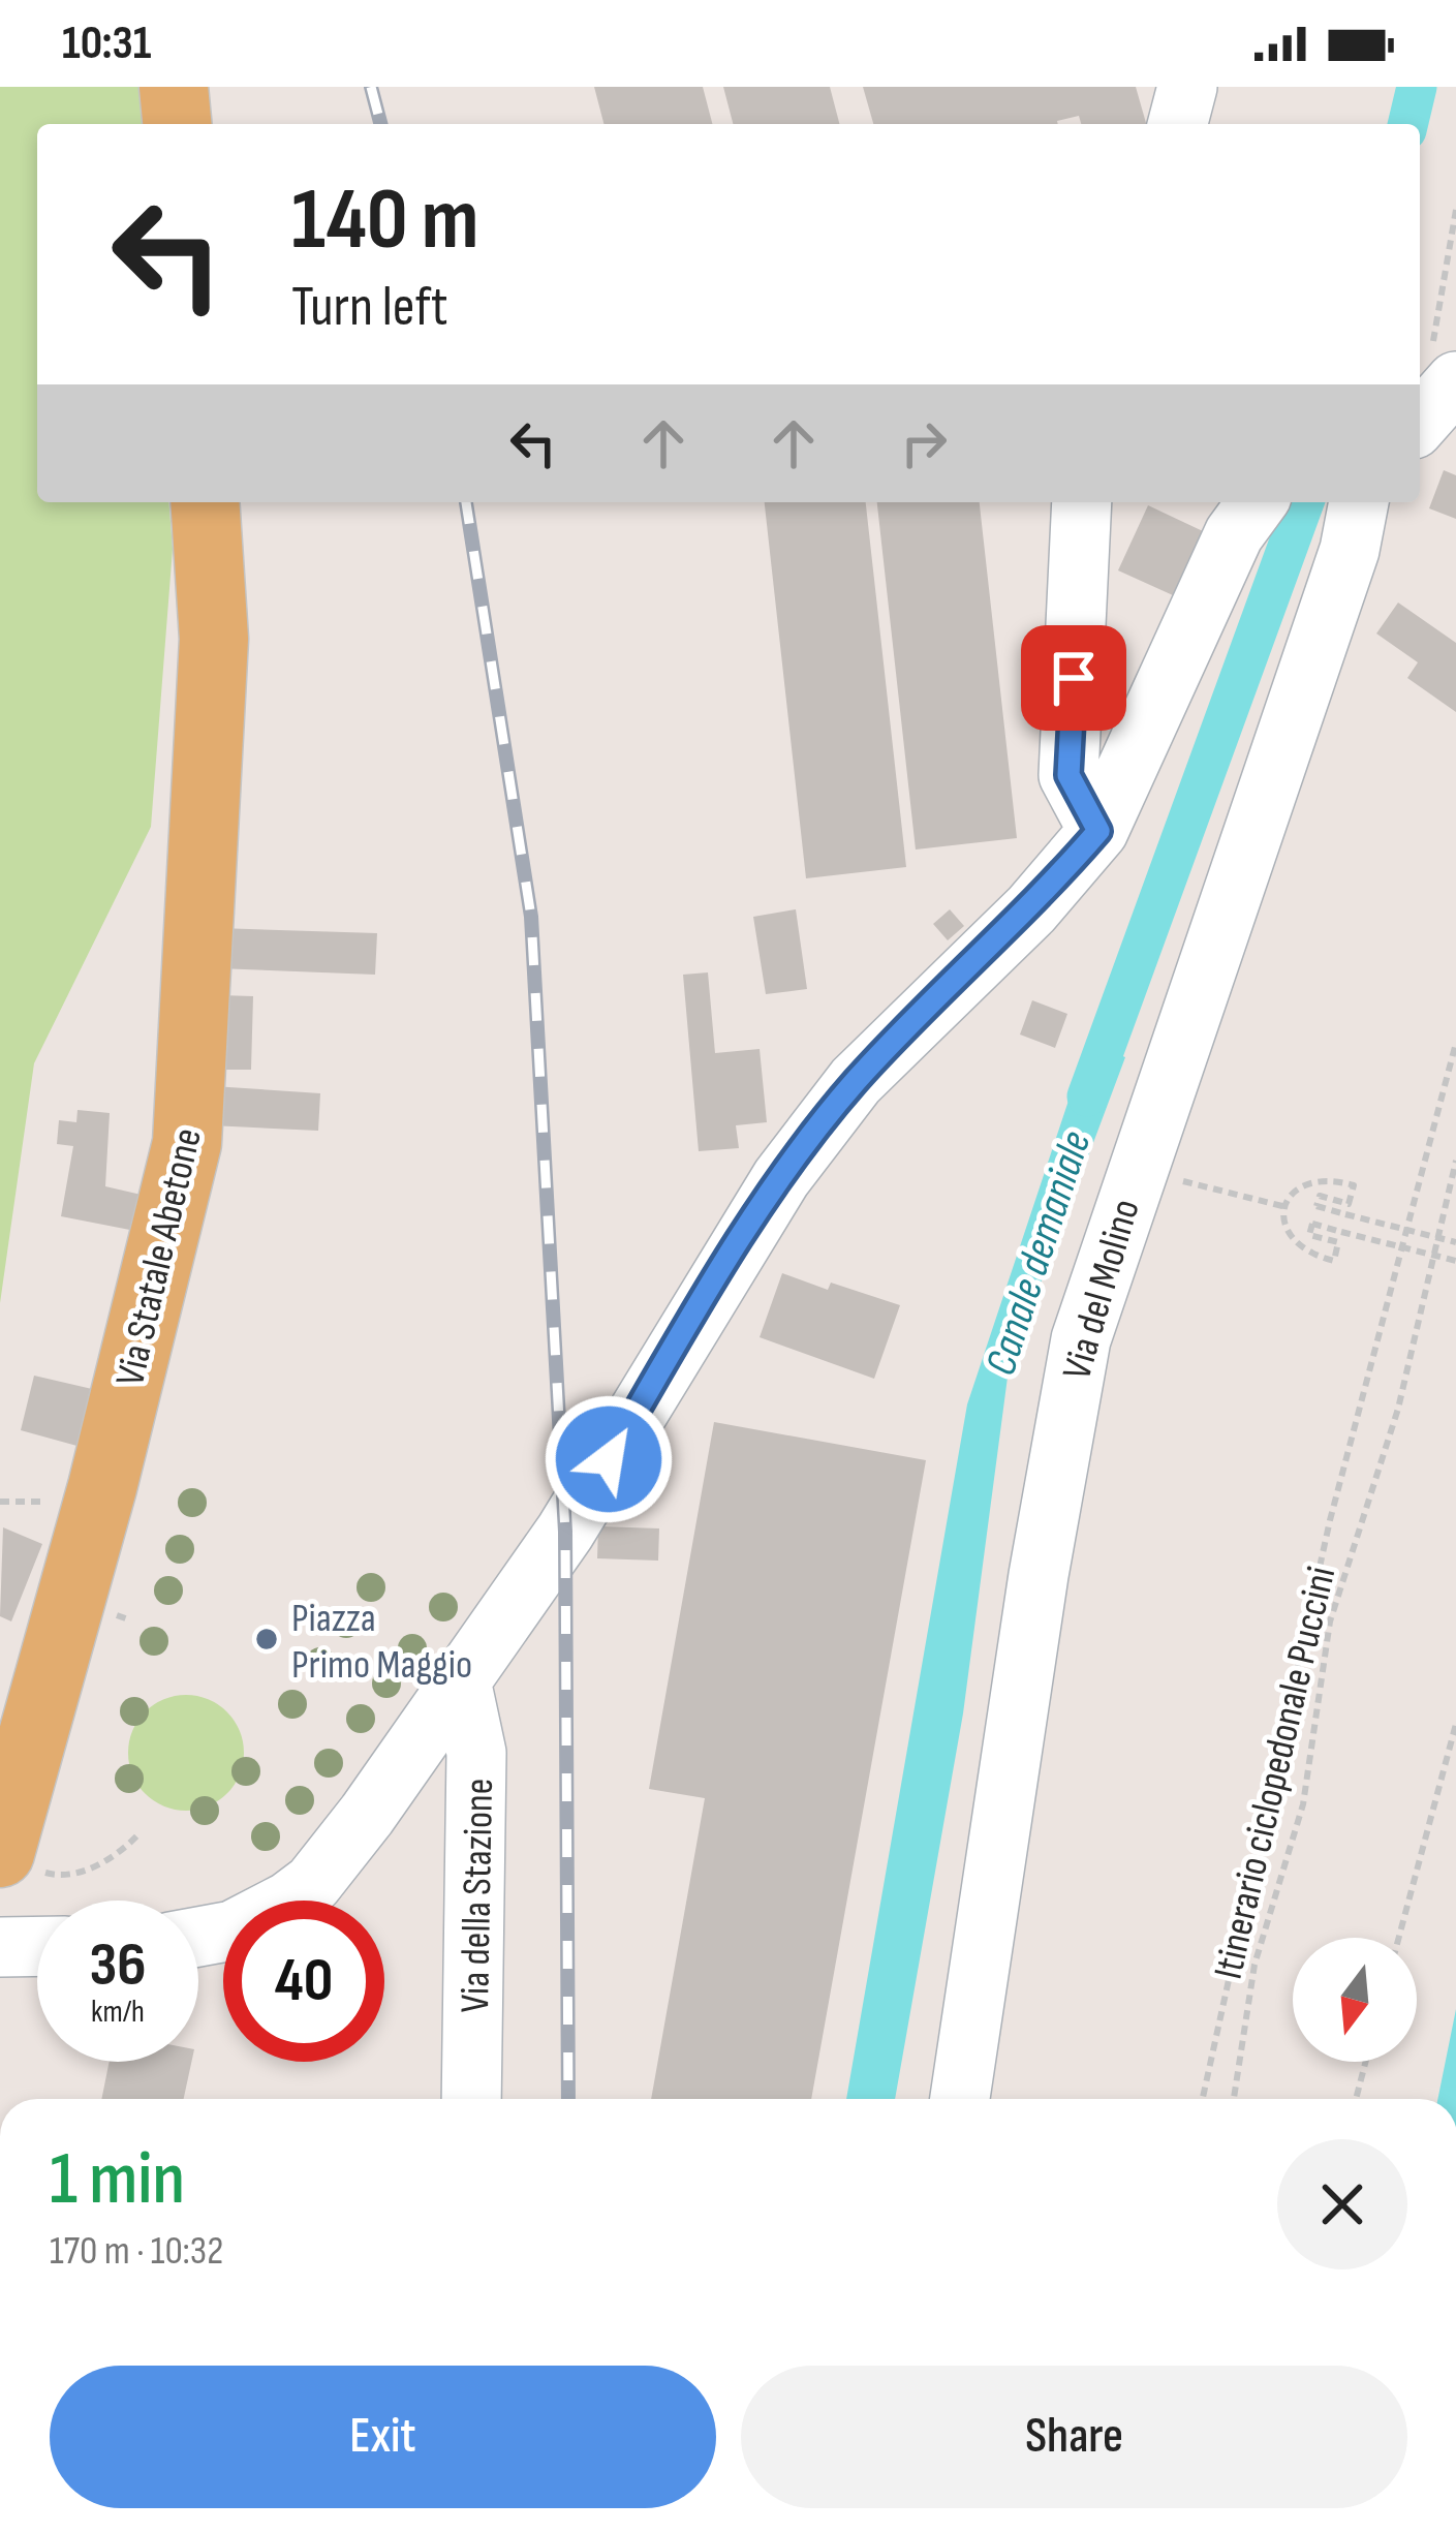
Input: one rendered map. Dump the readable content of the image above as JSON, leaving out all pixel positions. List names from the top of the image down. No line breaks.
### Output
{"streets":{"main road":["Via Statale Abetone"],"street":["Via del Molino","Via della Stazione"],"path":["Itinerario ciclopedonale Puccini"]},"water":["Canale demaniale"],"places":["Piazza Primo Maggio"],"north":"bottom","page":{"status":"10:31","turn":["140 m","Turn left"],"speed":"36 km/h","limit":"40","heading":["1 min","170 m · 10:32"],"buttons":["Exit","Share"]}}
